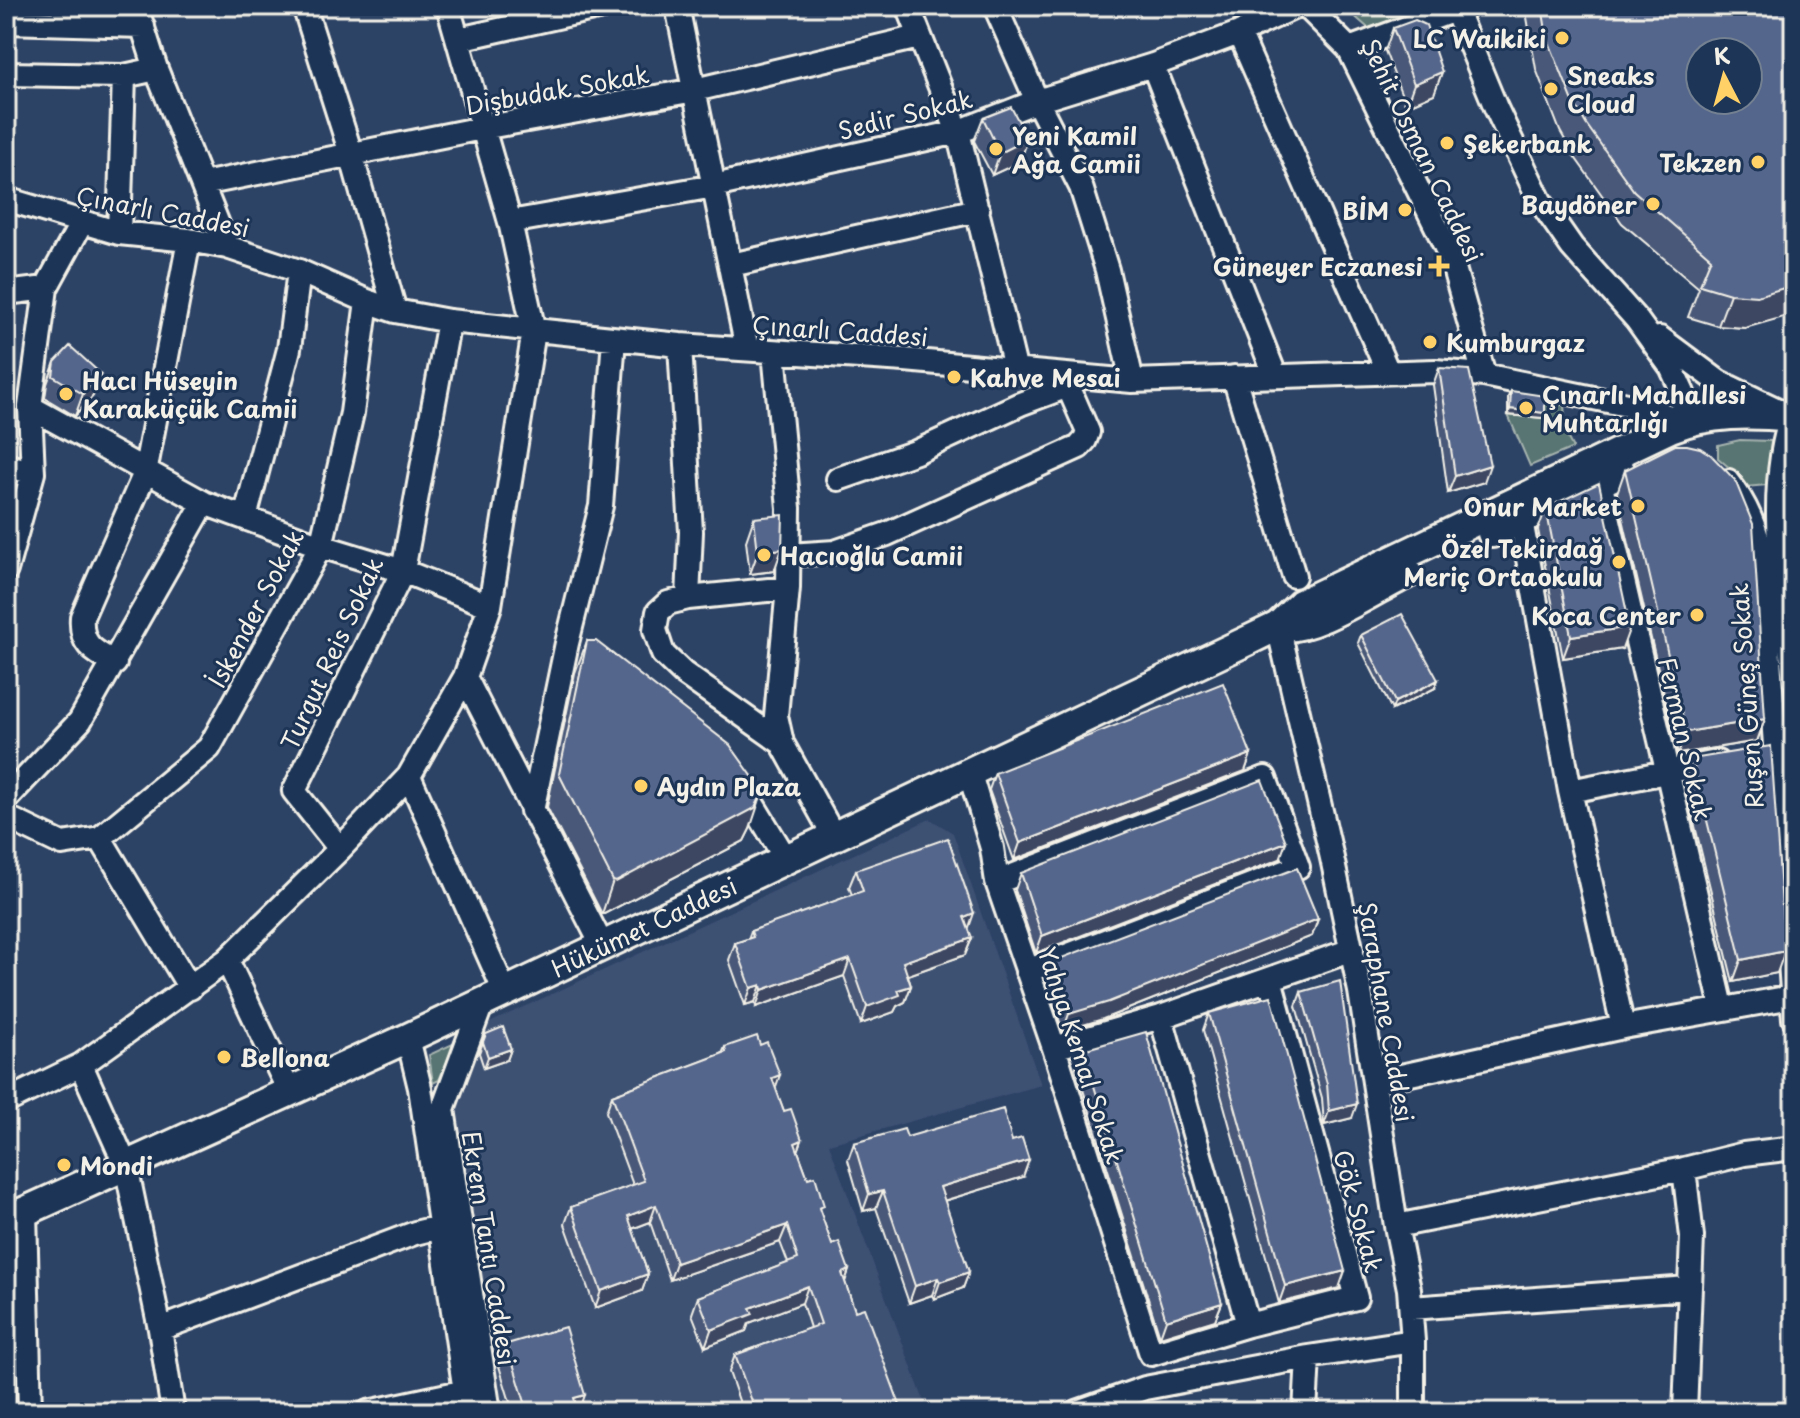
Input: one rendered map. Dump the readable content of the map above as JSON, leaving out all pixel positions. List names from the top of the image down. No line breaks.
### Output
{"streets":{"main road":["Hükümet Caddesi"],"street":["Dişbudak Sokak","Sedir Sokak","Şehit Osman Caddesi","Çınarlı Caddesi","İskender Sokak","Turgut Reis Sokak","Ruşen Güneş Sokak","Ferman Sokak","Şaraphane Caddesi","Yahya Kemal Sokak","Gök Sokak","Ekrem Tantı Caddesi"]},"crossings":[["Şehit Osman Caddesi","Çınarlı Caddesi"],["Çınarlı Caddesi","İskender Sokak"],["Çınarlı Caddesi","Turgut Reis Sokak"],["Çınarlı Caddesi","Hükümet Caddesi"],["Ruşen Güneş Sokak","Hükümet Caddesi"],["Ferman Sokak","Hükümet Caddesi"],["Hükümet Caddesi","Şaraphane Caddesi"],["Hükümet Caddesi","Yahya Kemal Sokak"],["Hükümet Caddesi","Ekrem Tantı Caddesi"],["Yahya Kemal Sokak","Gök Sokak"]],"places":{"other":["LC Waikiki","Sneaks Cloud","Şekerbank","Yeni Kamil Ağa Camii","Tekzen","Baydöner","BİM","Kumburgaz","Kahve Mesai","Hacı Hüseyin Karaküçük Camii","Çınarlı Mahallesi Muhtarlığı","Onur Market","Hacıoğlu Camii","Özel Tekirdağ Meriç Ortaokulu","Koca Center","Aydın Plaza","Bellona","Mondi"],"health":["Güneyer Eczanesi"]},"north":"top"}
